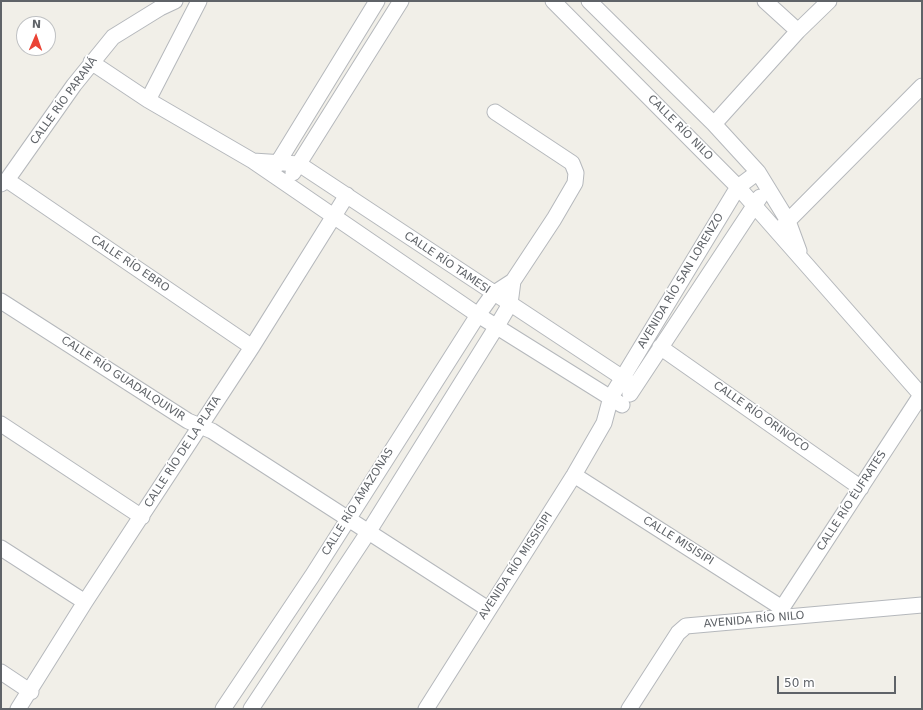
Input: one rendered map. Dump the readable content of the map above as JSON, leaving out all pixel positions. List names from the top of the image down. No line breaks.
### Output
{"streets":{"street":["CALLE RÍO PARANÁ","CALLE RÍO NILO","CALLE RÍO TAMESI","CALLE RÍO EBRO","AVENIDA RÍO SAN LORENZO","CALLE RÍO GUADALQUIVIR","CALLE RÍO ORINOCO","CALLE RÍO DE LA PLATA","CALLE RÍO ÉUFRATES","CALLE RÍO AMAZONAS","CALLE MISISIPI","AVENIDA RÍO MISSISIPI","AVENIDA RÍO NILO"]},"crossings":[["CALLE RÍO PARANÁ","CALLE RÍO TAMESI"],["CALLE RÍO PARANÁ","CALLE RÍO EBRO"],["CALLE RÍO NILO","AVENIDA RÍO SAN LORENZO"],["CALLE RÍO NILO","CALLE RÍO ÉUFRATES"],["CALLE RÍO TAMESI","AVENIDA RÍO SAN LORENZO"],["CALLE RÍO TAMESI","CALLE RÍO DE LA PLATA"],["CALLE RÍO TAMESI","CALLE RÍO AMAZONAS"],["CALLE RÍO TAMESI","AVENIDA RÍO MISSISIPI"],["CALLE RÍO EBRO","CALLE RÍO DE LA PLATA"],["AVENIDA RÍO SAN LORENZO","CALLE RÍO ORINOCO"],["AVENIDA RÍO SAN LORENZO","AVENIDA RÍO MISSISIPI"],["CALLE RÍO GUADALQUIVIR","CALLE RÍO DE LA PLATA"],["CALLE RÍO GUADALQUIVIR","CALLE RÍO AMAZONAS"],["CALLE RÍO GUADALQUIVIR","AVENIDA RÍO MISSISIPI"],["CALLE RÍO ORINOCO","CALLE RÍO ÉUFRATES"],["CALLE RÍO ÉUFRATES","CALLE MISISIPI"],["CALLE RÍO ÉUFRATES","AVENIDA RÍO NILO"],["CALLE MISISIPI","AVENIDA RÍO MISSISIPI"],["CALLE MISISIPI","AVENIDA RÍO NILO"]],"scale_bar":"50 m","north":"top"}
